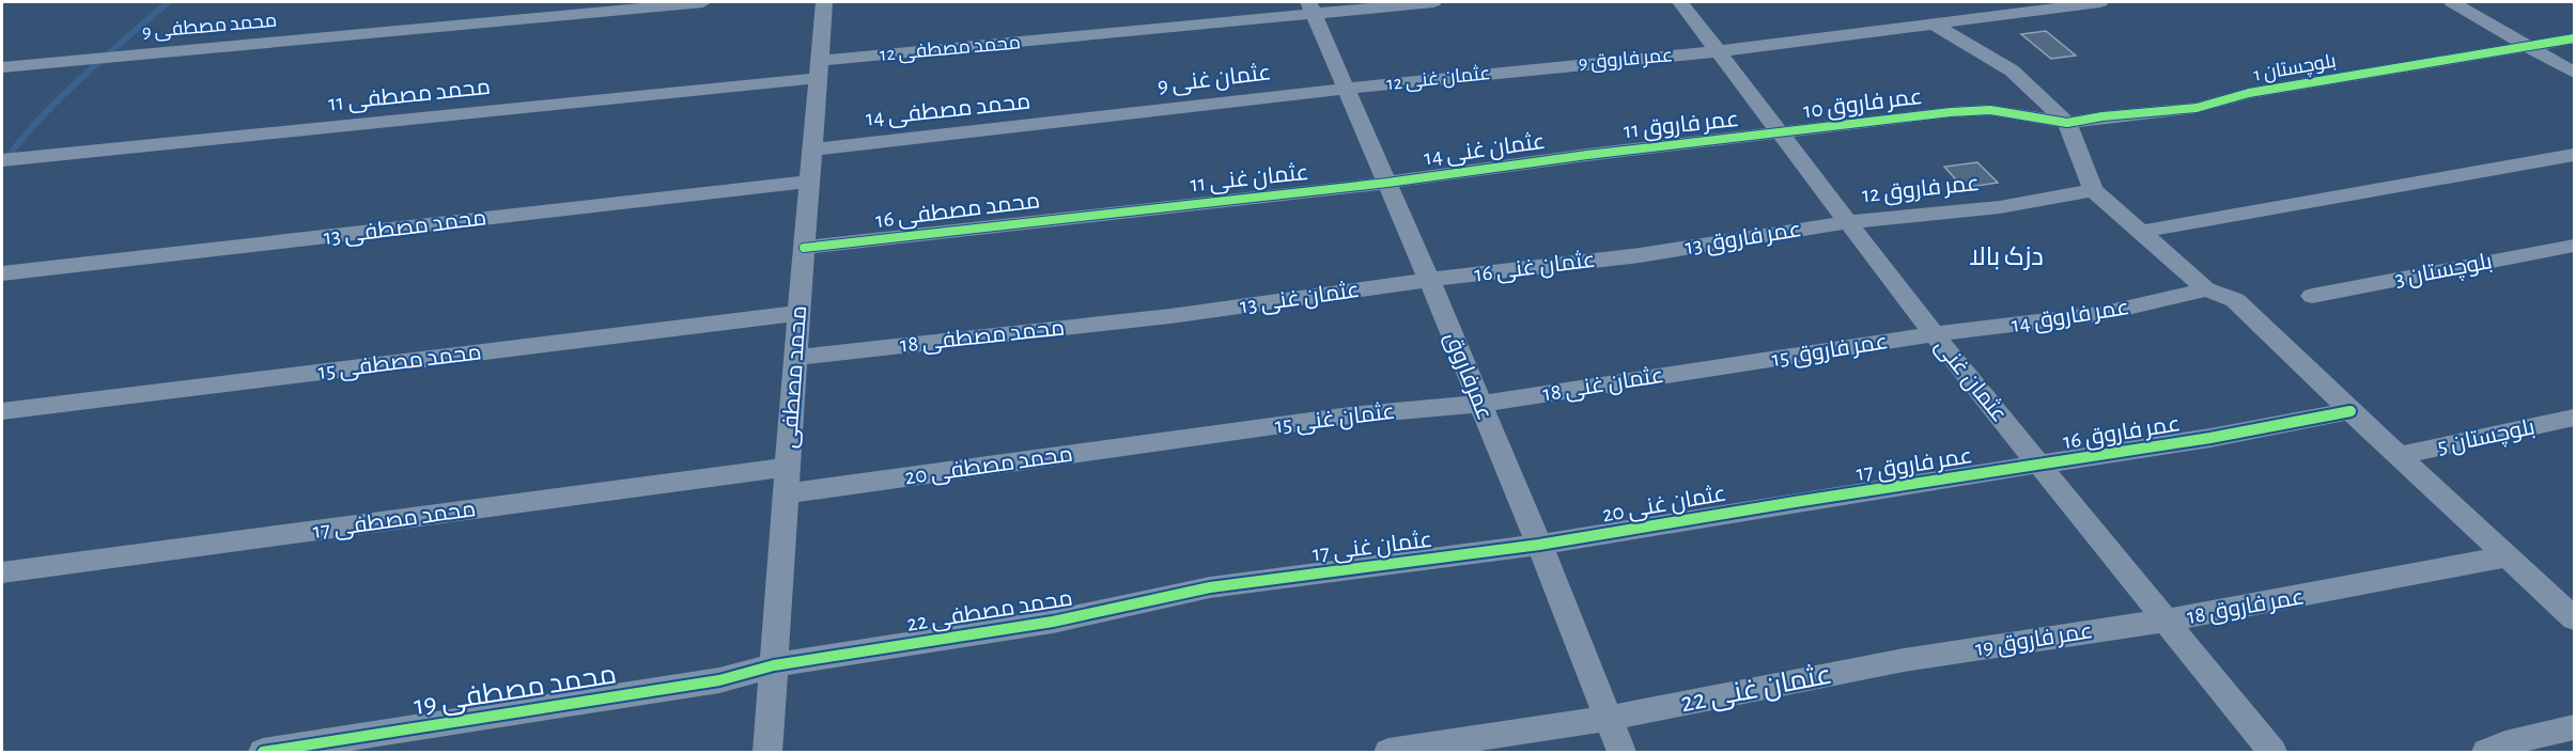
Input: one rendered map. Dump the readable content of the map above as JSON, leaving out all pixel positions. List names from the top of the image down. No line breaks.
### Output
{"streets":{"street":["محمد مصطفی 9","محمد مصطفی 12","عمر فاروق 9","بلوچستان 1","عثمان غنی 9","عثمان غنی 12","محمد مصطفی 11","عمر فاروق 10","محمد مصطفی 14","عمر فاروق 11","عثمان غنی 14","عثمان غنی 11","عمر فاروق 12","محمد مصطفی 16","محمد مصطفی 13","عمر فاروق 13","عثمان غنی 16","بلوچستان 3","عثمان غنی 13","عمر فاروق 14","محمد مصطفی 18","عمر فاروق 15","محمد مصطفی 15","عمرفاروق","محمد مصطفی","عثمان غنی","عثمان غنی 18","عثمان غنی 15","عمر فاروق 16","بلوچستان 5","عمر فاروق 17","محمد مصطفی 20","عثمان غنی 20","محمد مصطفی 17","عثمان غنی 17","عمر فاروق 18","محمد مصطفی 22","عمر فاروق 19","عثمان غنی 22","محمد مصطفی 19"]},"crossings":[["محمد مصطفی 12","محمد مصطفی 11"],["محمد مصطفی 12","عمرفاروق"],["محمد مصطفی 12","محمد مصطفی"],["عمر فاروق 9","عثمان غنی 12"],["عمر فاروق 9","عثمان غنی"],["بلوچستان 1","عمر فاروق 10"],["عثمان غنی 9","عثمان غنی 12"],["عثمان غنی 9","محمد مصطفی 14"],["عثمان غنی 9","عمرفاروق"],["عثمان غنی 12","عمرفاروق"],["محمد مصطفی 11","محمد مصطفی"],["عمر فاروق 10","عمر فاروق 11"],["عمر فاروق 10","عثمان غنی"],["محمد مصطفی 14","محمد مصطفی"],["عمر فاروق 11","عثمان غنی 14"],["عمر فاروق 11","عثمان غنی"],["عثمان غنی 14","عثمان غنی 11"],["عثمان غنی 14","عمرفاروق"],["عثمان غنی 11","محمد مصطفی 16"],["عثمان غنی 11","عمرفاروق"],["عمر فاروق 12","عمر فاروق 13"],["عمر فاروق 12","عثمان غنی"],["محمد مصطفی 16","محمد مصطفی"],["محمد مصطفی 13","محمد مصطفی"],["عمر فاروق 13","عثمان غنی 16"],["عمر فاروق 13","عثمان غنی"],["عثمان غنی 16","عثمان غنی 13"],["عثمان غنی 16","عمرفاروق"],["عثمان غنی 13","محمد مصطفی 18"],["عثمان غنی 13","عمرفاروق"],["عمر فاروق 14","عمر فاروق 15"],["عمر فاروق 14","عثمان غنی"],["محمد مصطفی 18","محمد مصطفی"],["عمر فاروق 15","عثمان غنی"],["عمر فاروق 15","عثمان غنی 18"],["محمد مصطفی 15","محمد مصطفی"],["عمرفاروق","عثمان غنی 18"],["عمرفاروق","عثمان غنی 15"],["عمرفاروق","عثمان غنی 20"],["عمرفاروق","عثمان غنی 17"],["عمرفاروق","عثمان غنی 22"],["محمد مصطفی","محمد مصطفی 20"],["محمد مصطفی","محمد مصطفی 17"],["محمد مصطفی","محمد مصطفی 22"],["محمد مصطفی","محمد مصطفی 19"],["عثمان غنی","عمر فاروق 16"],["عثمان غنی","عمر فاروق 17"],["عثمان غنی","عمر فاروق 18"],["عثمان غنی","عمر فاروق 19"],["عثمان غنی 18","عثمان غنی 15"],["عثمان غنی 15","محمد مصطفی 20"],["عمر فاروق 16","عمر فاروق 17"],["عمر فاروق 17","عثمان غنی 20"],["عثمان غنی 20","عثمان غنی 17"],["عثمان غنی 17","محمد مصطفی 22"],["عمر فاروق 18","عمر فاروق 19"],["محمد مصطفی 22","محمد مصطفی 19"],["عمر فاروق 19","عثمان غنی 22"]],"districts":["دزک بالا"]}
